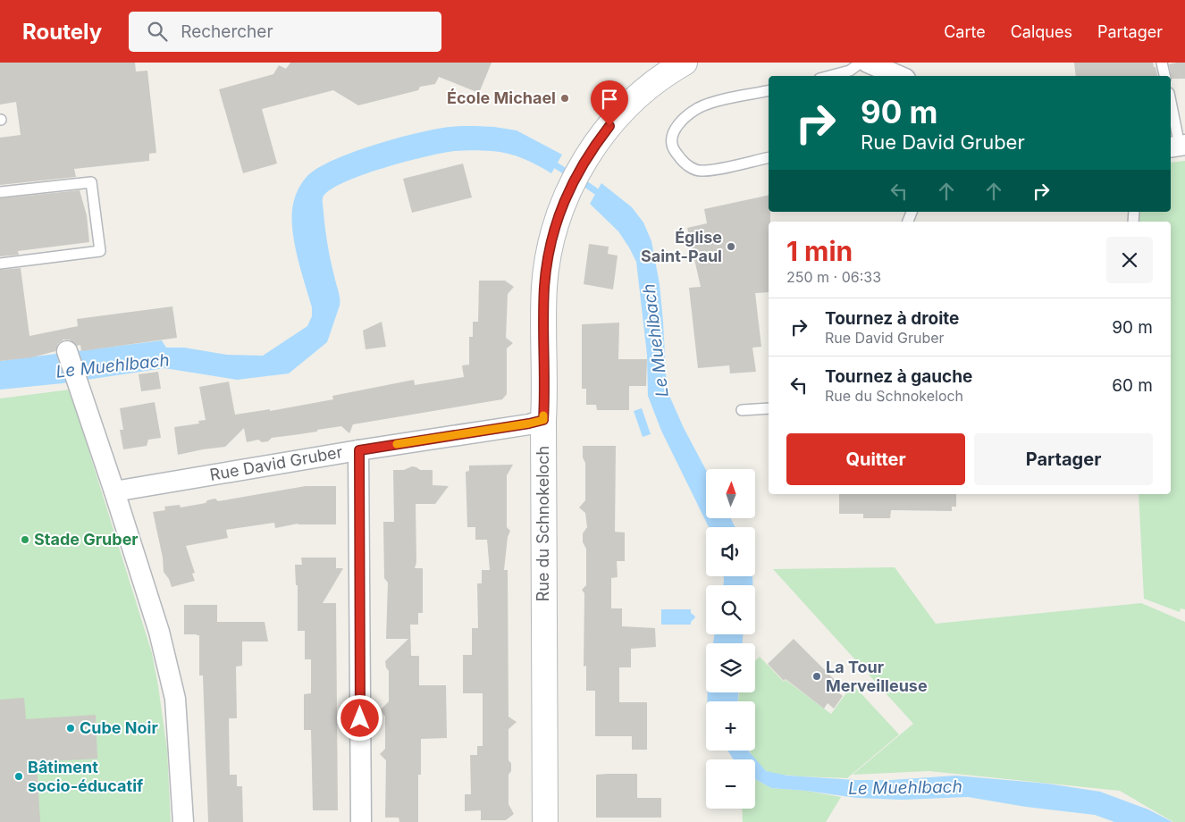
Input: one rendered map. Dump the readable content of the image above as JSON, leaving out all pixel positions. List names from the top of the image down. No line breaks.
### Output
{"streets":{"street":["Rue David Gruber","Rue du Schnokeloch"]},"crossings":[["Rue David Gruber","Rue du Schnokeloch"]],"water":["Le Muehlbach"],"places":["École Michael","Église Saint-Paul","Stade Gruber","La Tour Merveilleuse","Cube Noir","Bâtiment socio-éducatif"],"north":"top","page":{"header":"Routely","search":"Rechercher","nav":["Carte","Calques","Partager"],"turn":["90 m","Rue David Gruber"],"heading":["1 min","250 m · 06:33"],"list":[{"name":"Tournez à droite","note":"Rue David Gruber","value":"90 m"},{"name":"Tournez à gauche","note":"Rue du Schnokeloch","value":"60 m"}],"buttons":["Quitter","Partager"],"map_buttons":["+","−"]}}
